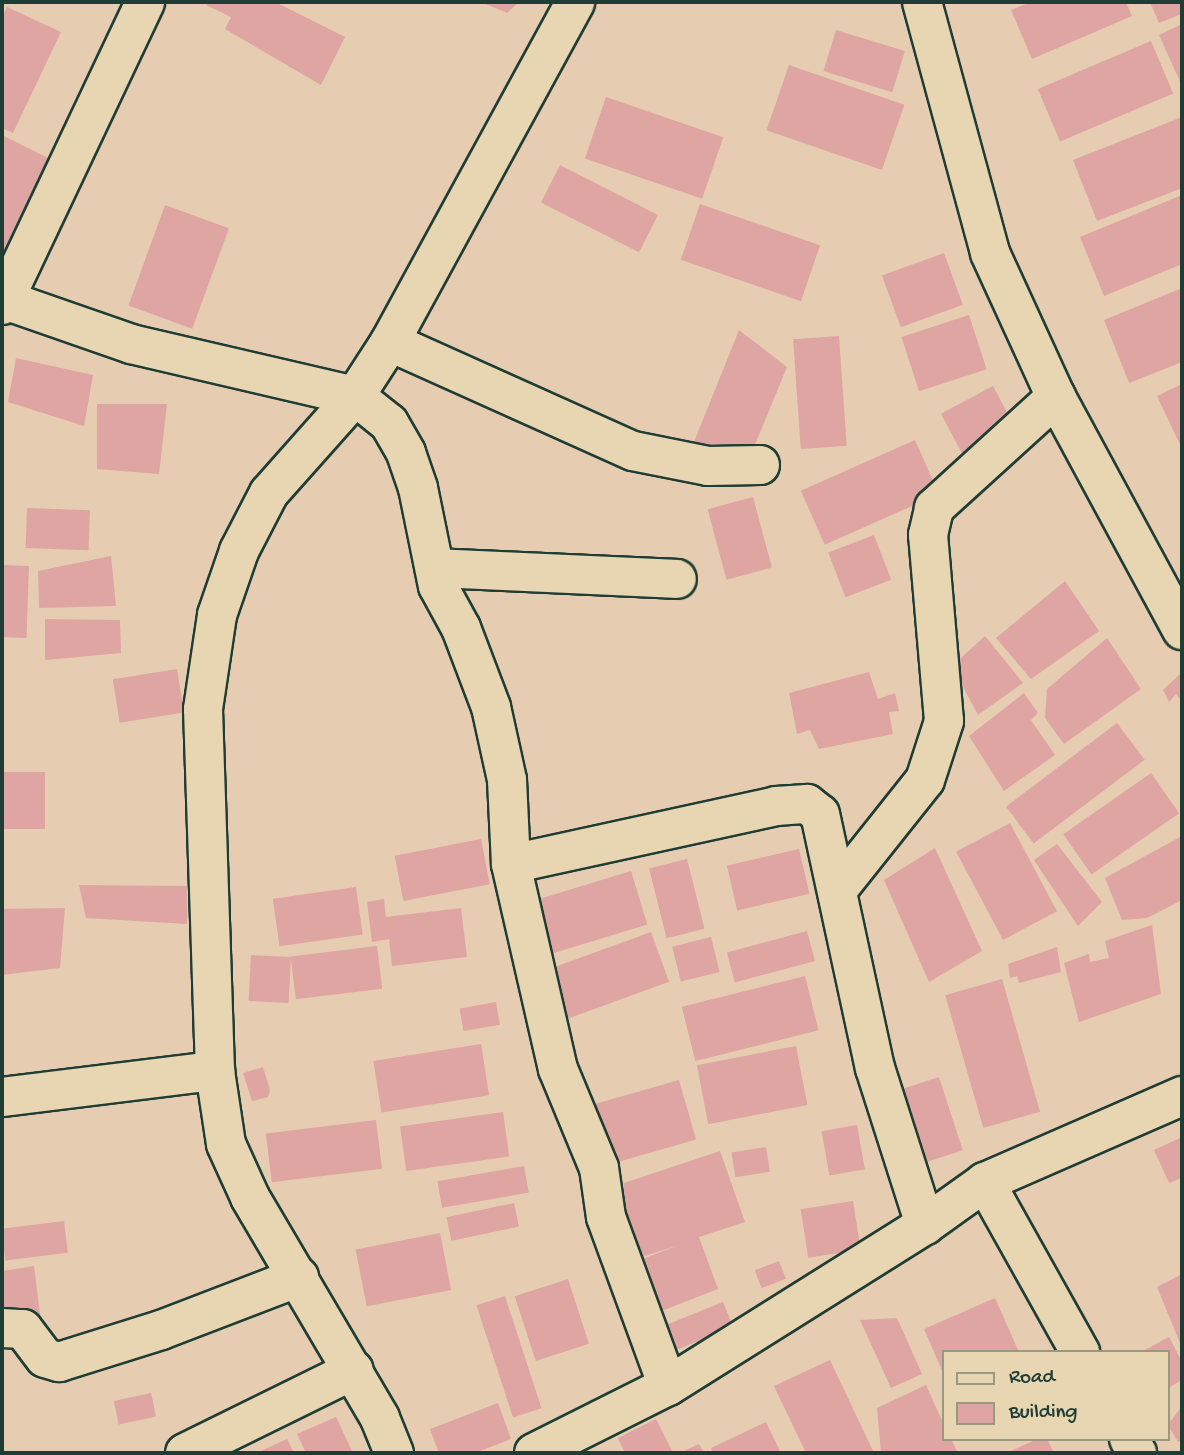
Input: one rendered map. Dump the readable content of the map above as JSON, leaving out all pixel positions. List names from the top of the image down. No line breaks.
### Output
{"legend":["Road","Building"]}
